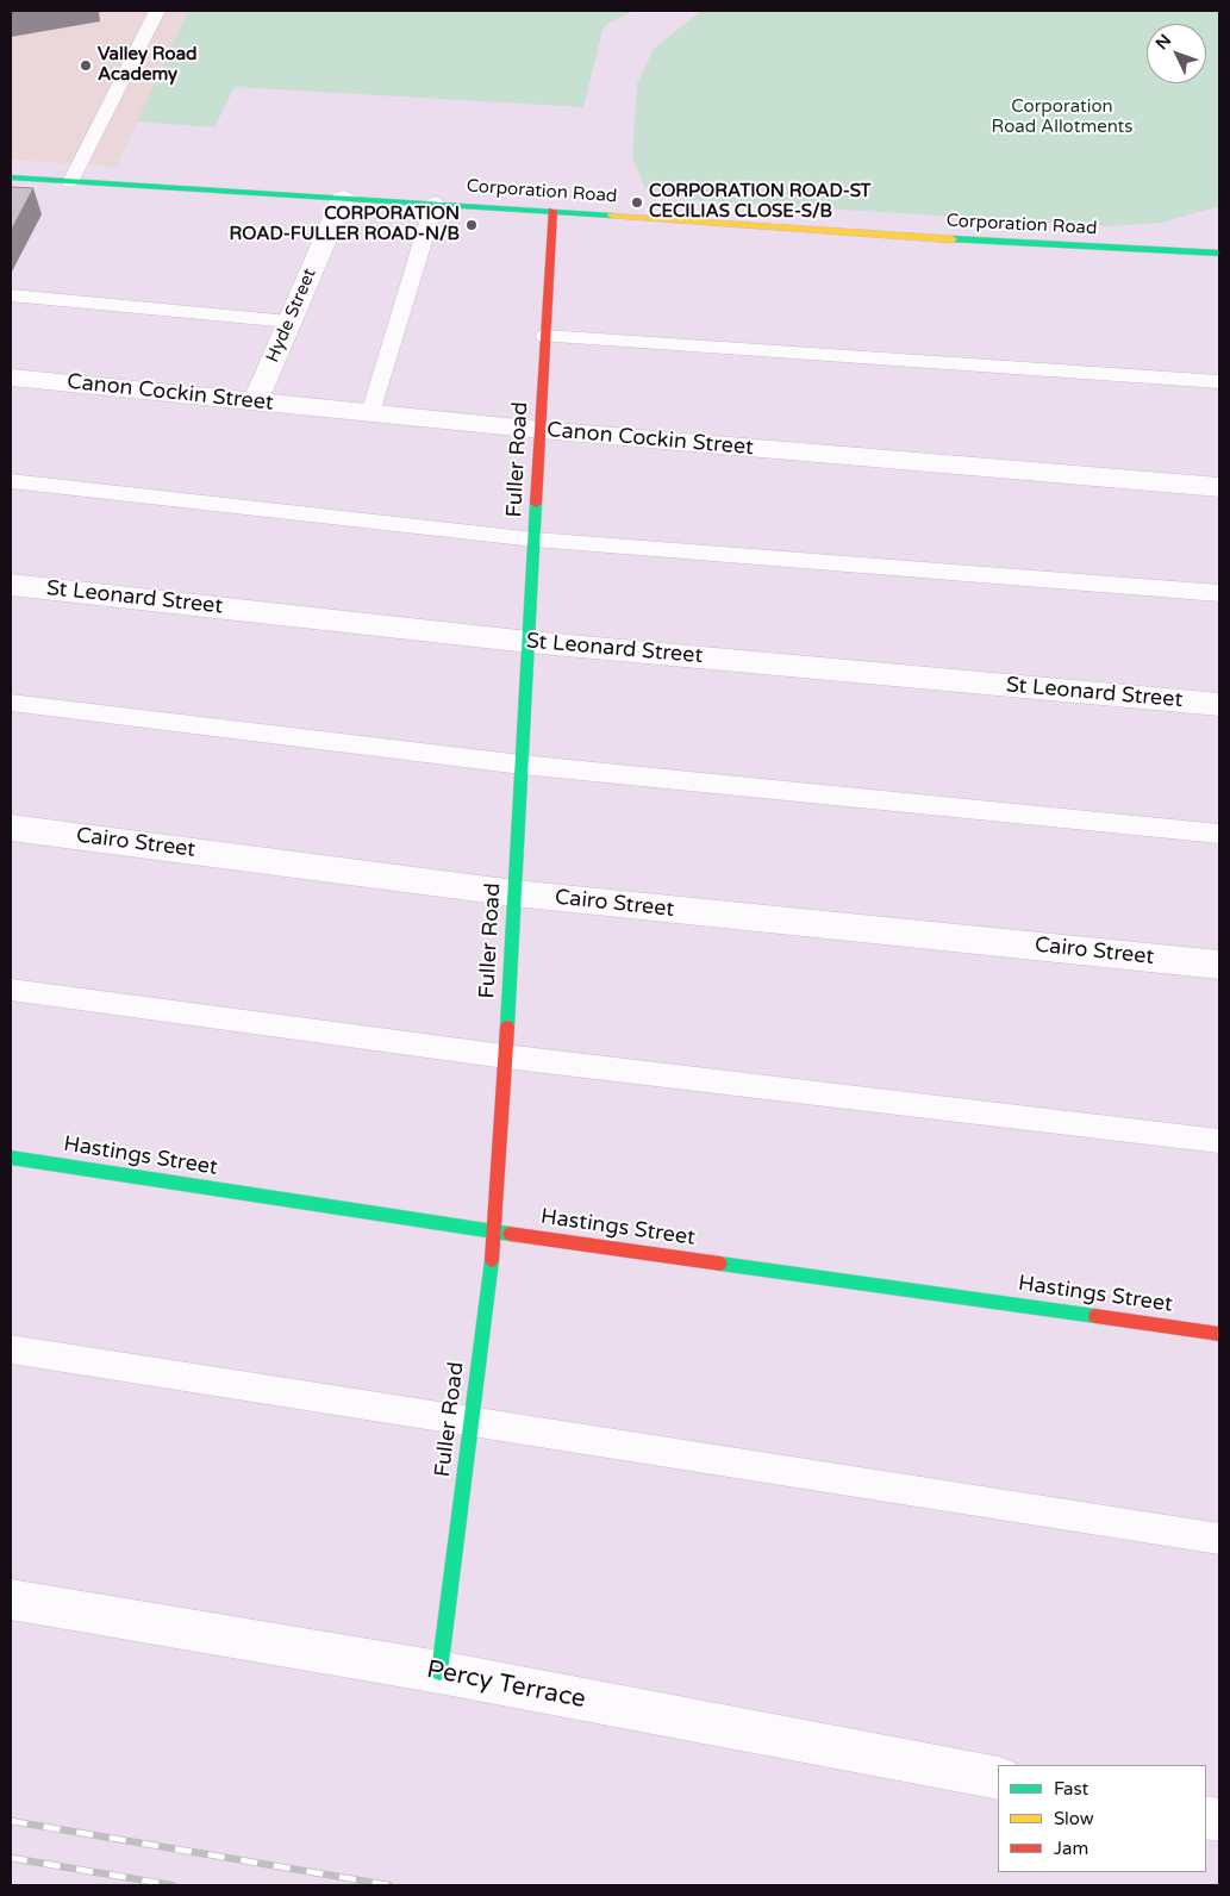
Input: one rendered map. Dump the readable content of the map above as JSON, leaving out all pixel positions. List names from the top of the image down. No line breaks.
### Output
{"streets":{"street":["Corporation Road","Hyde Street","Canon Cockin Street","Fuller Road","St Leonard Street","Cairo Street","Hastings Street","Percy Terrace"]},"crossings":[["Corporation Road","Hyde Street"],["Corporation Road","Fuller Road"],["Hyde Street","Canon Cockin Street"],["Canon Cockin Street","Fuller Road"],["Fuller Road","St Leonard Street"],["Fuller Road","Cairo Street"],["Fuller Road","Hastings Street"],["Fuller Road","Percy Terrace"]],"parks":["Corporation Road Allotments"],"places":["Valley Road Academy","CORPORATION ROAD-ST CECILIAS CLOSE-S/B","CORPORATION ROAD-FULLER ROAD-N/B"],"legend":["Fast","Slow","Jam"],"north":"top left"}
